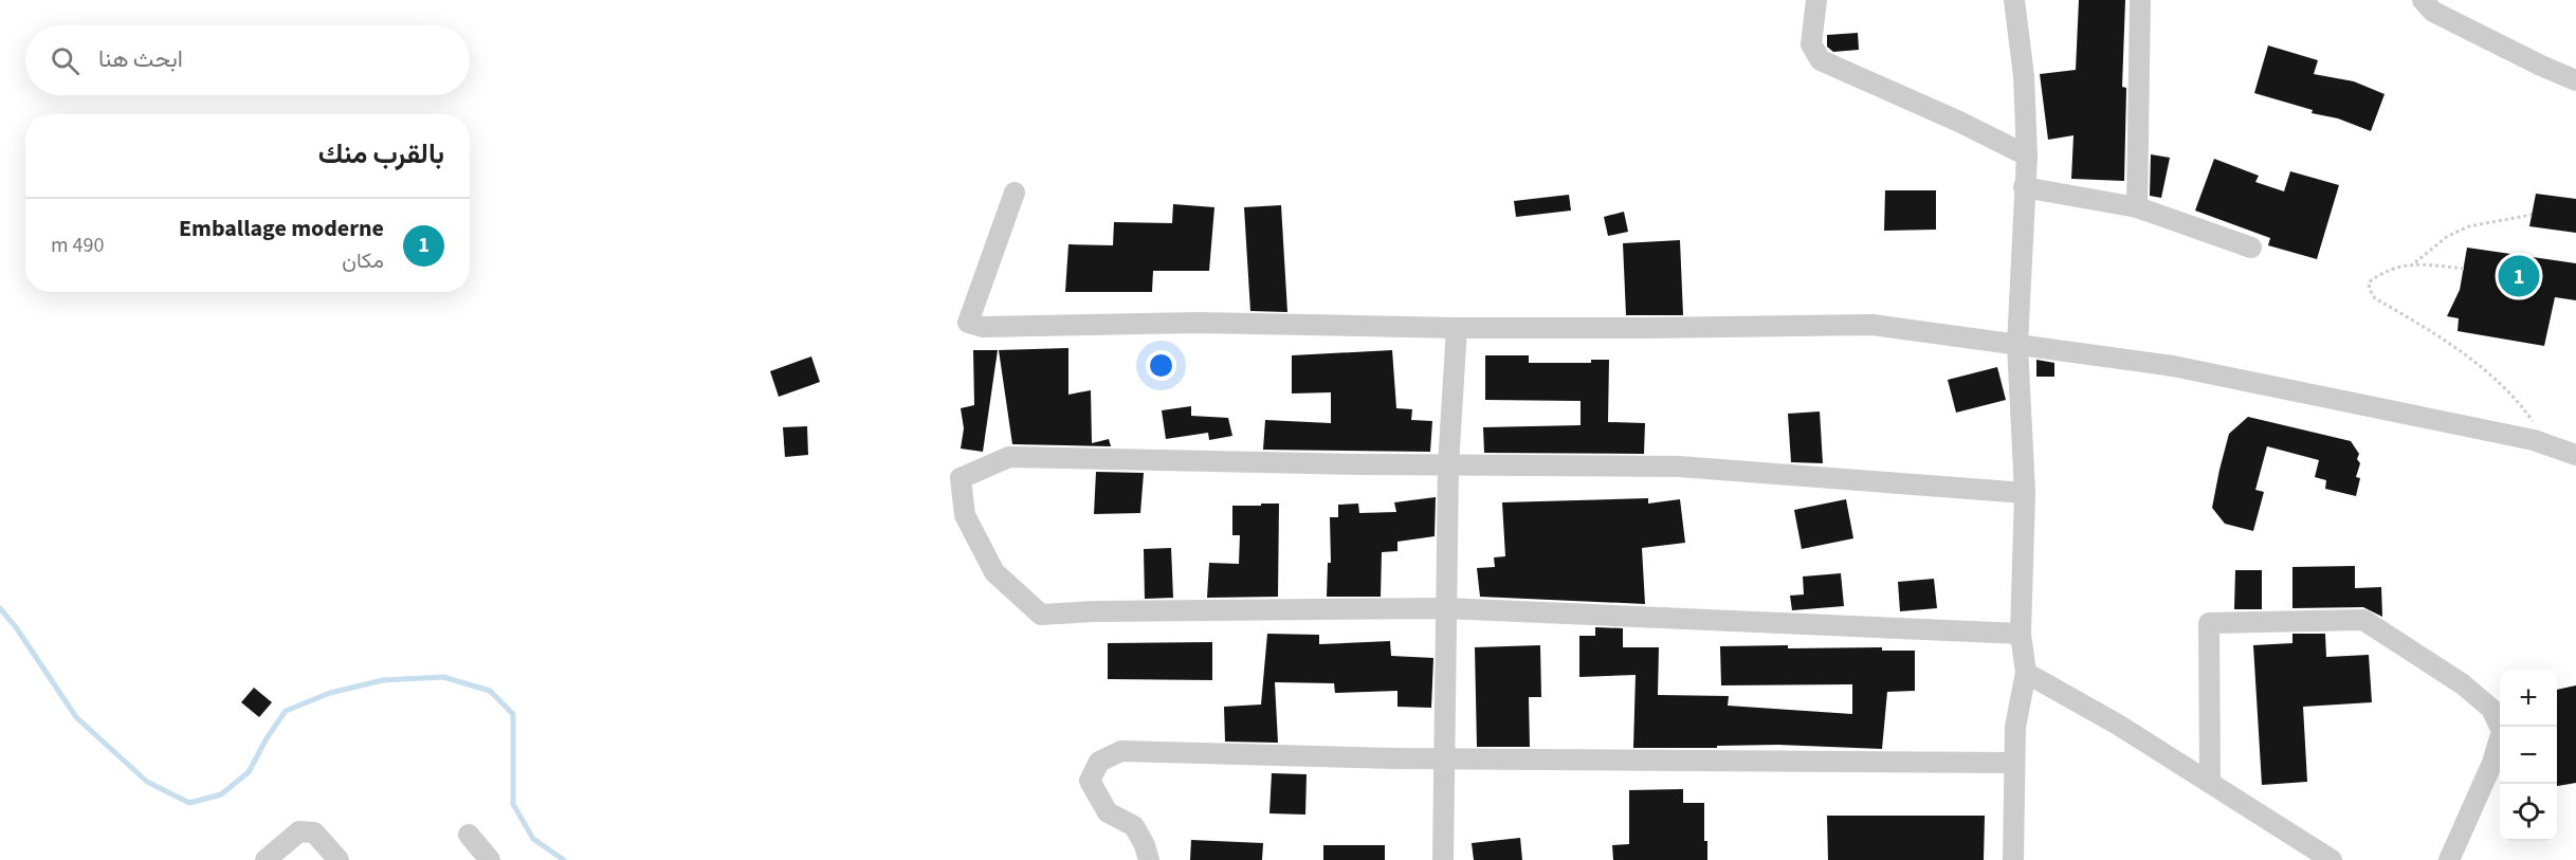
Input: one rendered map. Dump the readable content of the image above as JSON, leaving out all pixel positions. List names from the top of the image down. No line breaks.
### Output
{"page":{"search":"ابحث هنا","heading":"بالقرب منك","list":[{"mark":"1","name":"Emballage moderne","note":"مكان","value":"490 m"}],"pins":"1","map_buttons":["+","−"]}}
